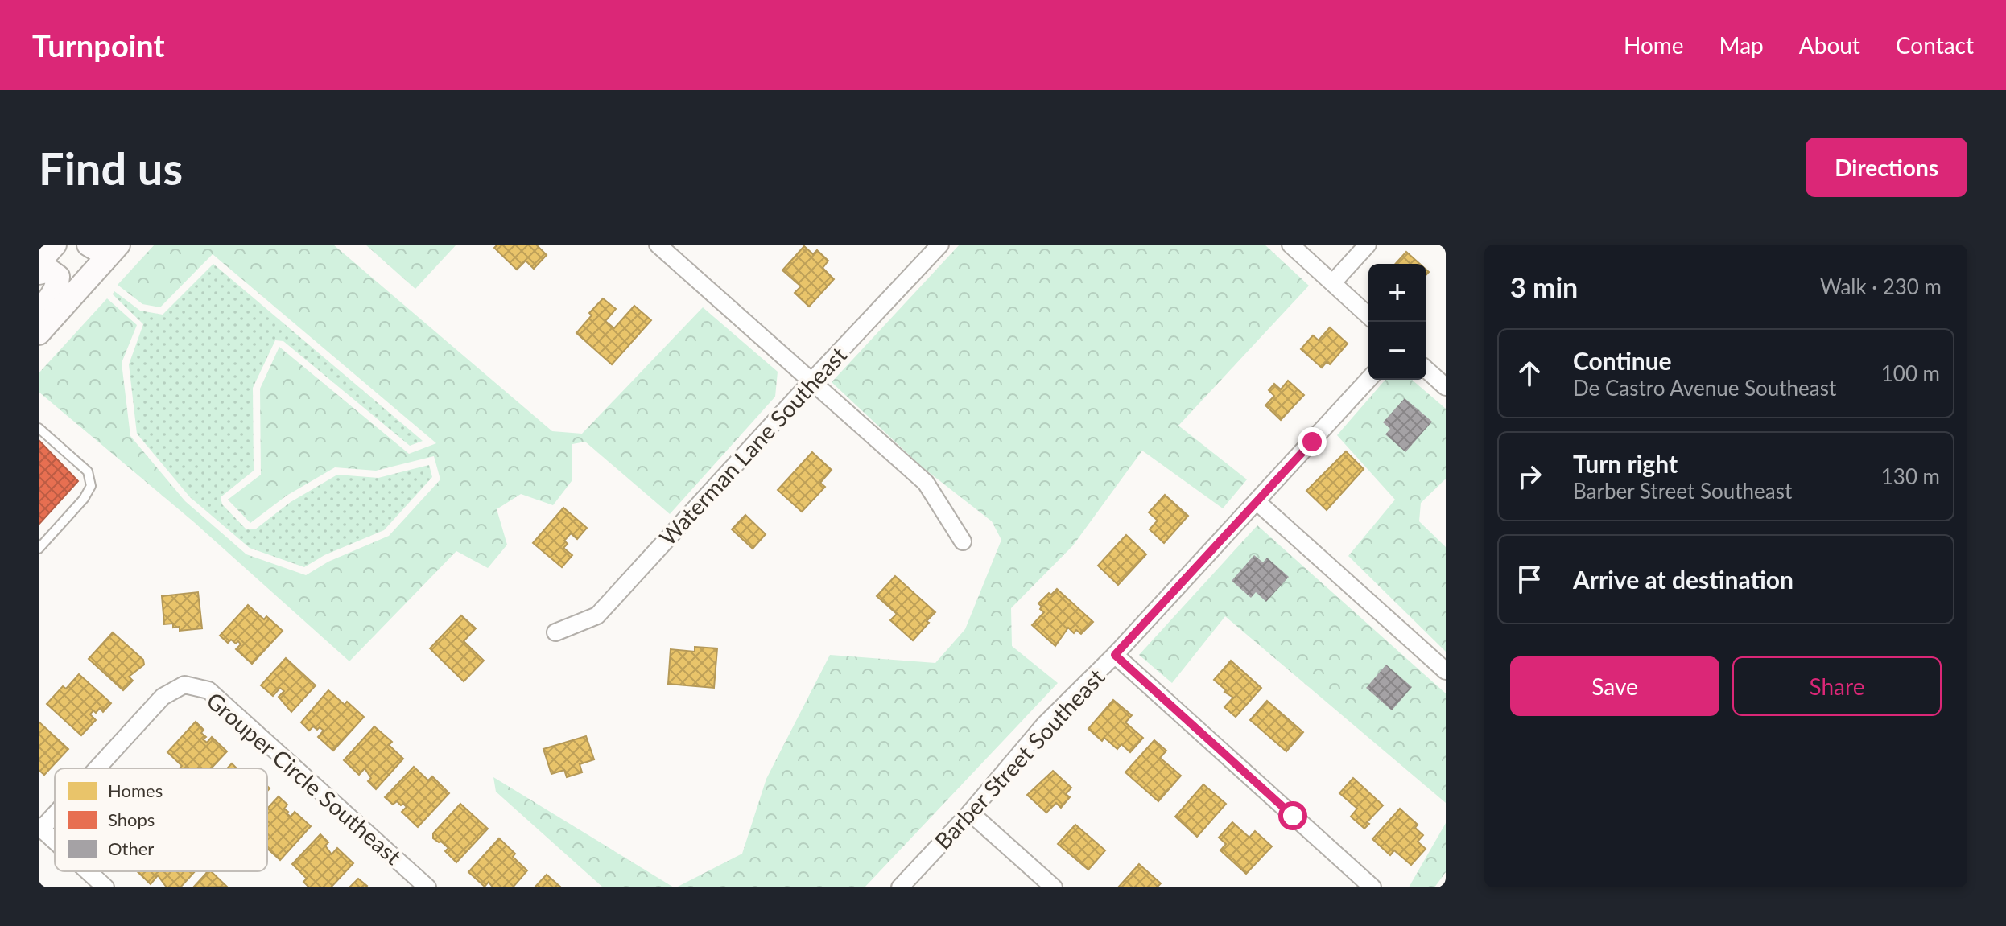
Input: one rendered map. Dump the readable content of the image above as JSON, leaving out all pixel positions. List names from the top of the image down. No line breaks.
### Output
{"streets":{"street":["Waterman Lane Southeast","Barber Street Southeast","Grouper Circle Southeast"]},"legend":["Homes","Shops","Other"],"page":{"header":"Turnpoint","nav":["Home","Map","About","Contact"],"buttons":["Directions",["Save","Share"]],"title":"Find us","heading":["3 min","Walk · 230 m"],"map_buttons":["+","−"],"list":[["Continue","De Castro Avenue Southeast","100 m"],["Turn right","Barber Street Southeast","130 m"],"Arrive at destination"]}}
